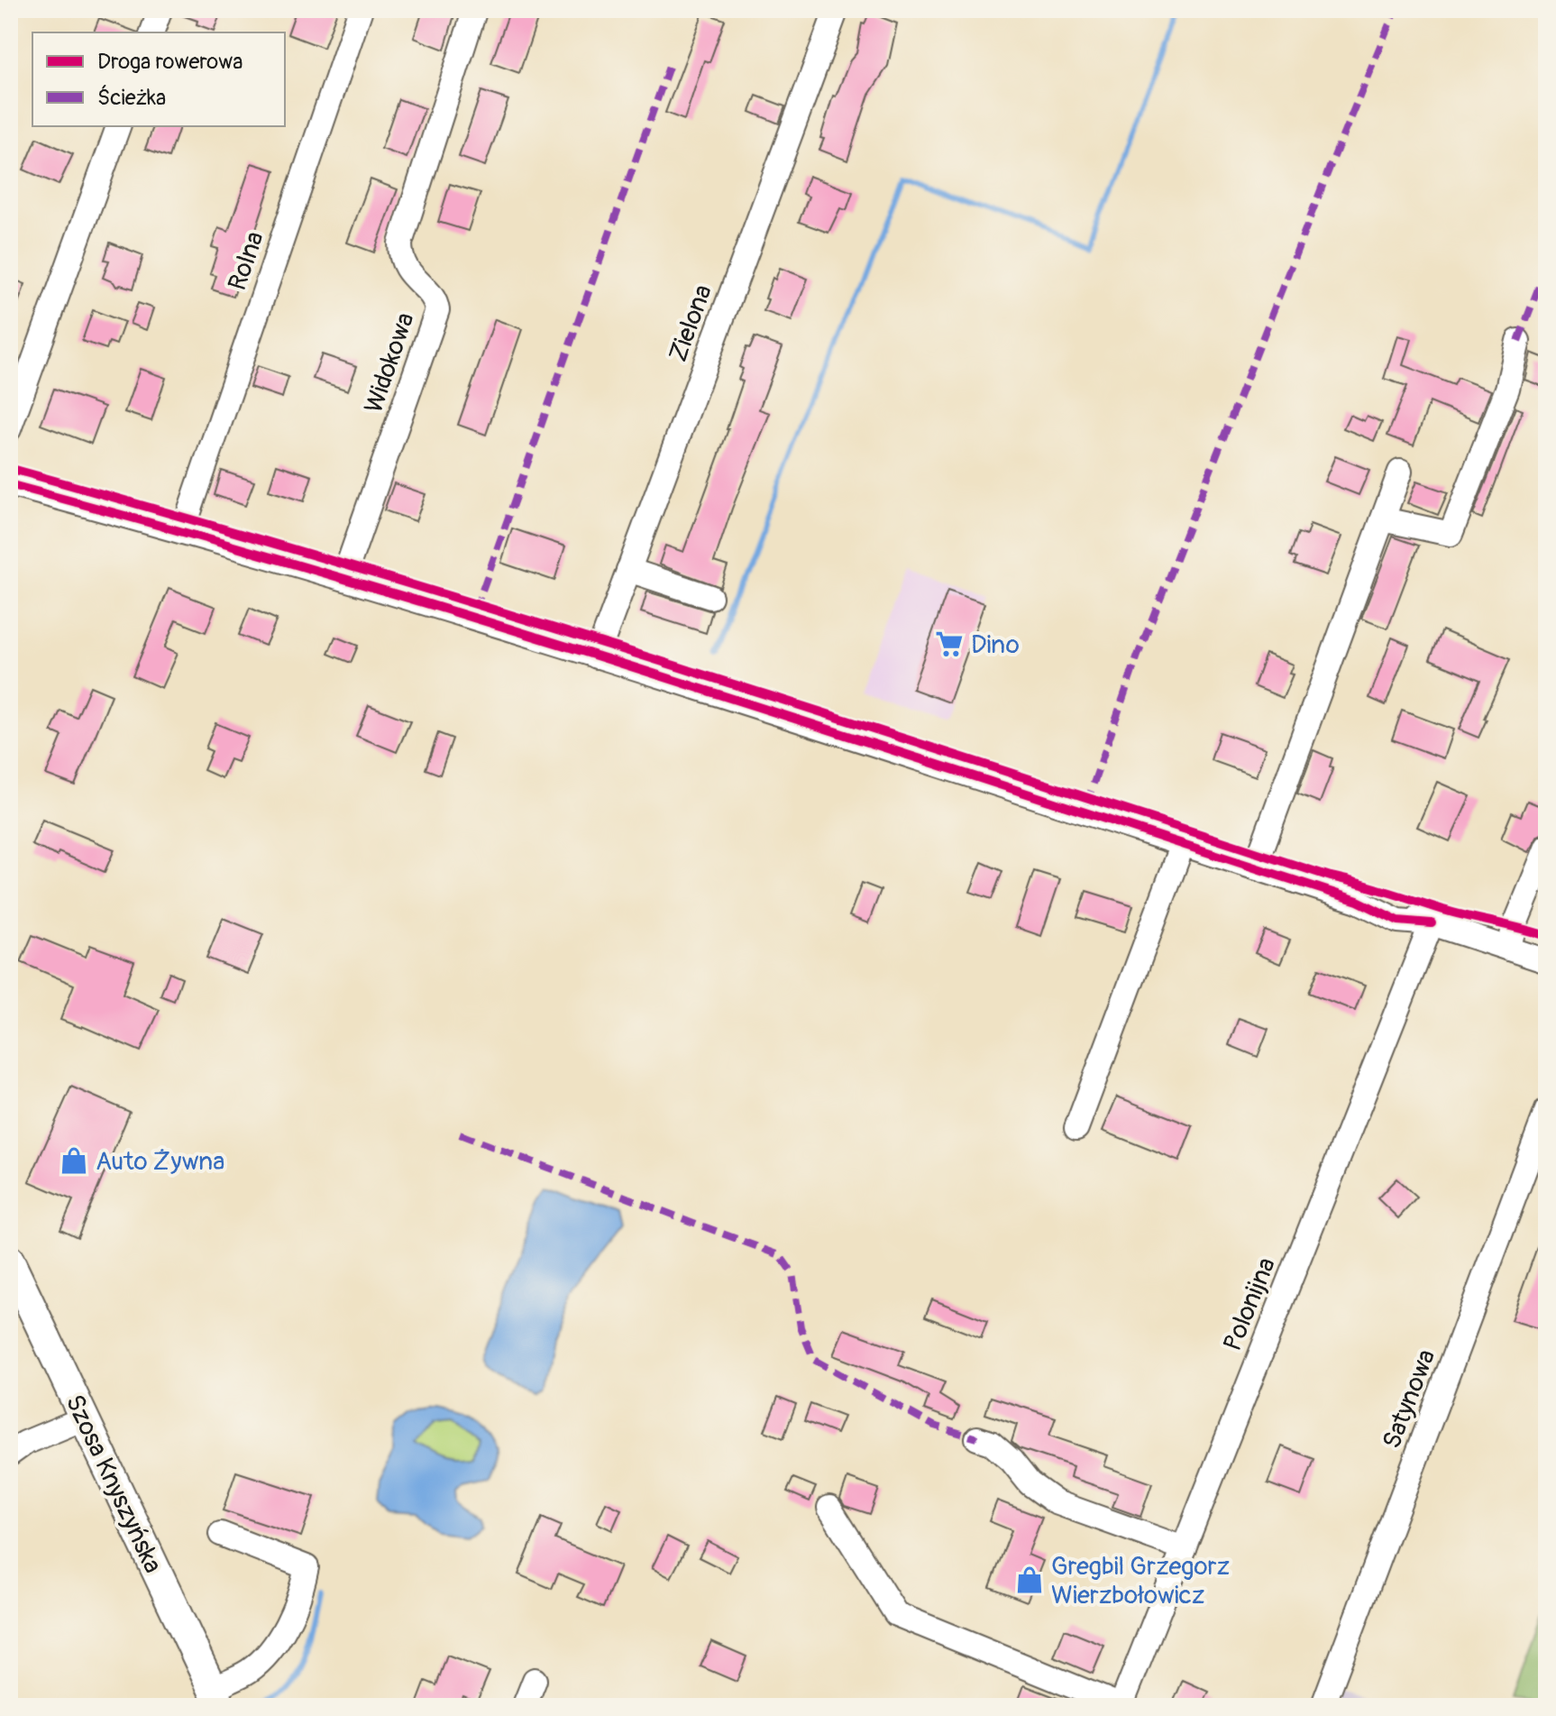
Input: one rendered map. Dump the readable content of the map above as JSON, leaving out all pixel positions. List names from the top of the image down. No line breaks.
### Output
{"streets":{"main road":["Szosa Knyszyńska"],"street":["Rolna","Zielona","Widokowa","Polonijna","Satynowa"]},"places":{"supermarket":["Dino"],"shop":["Auto Żywna","Gregbil Grzegorz Wierzbołowicz"]},"legend":["Droga rowerowa","Ścieżka"]}
